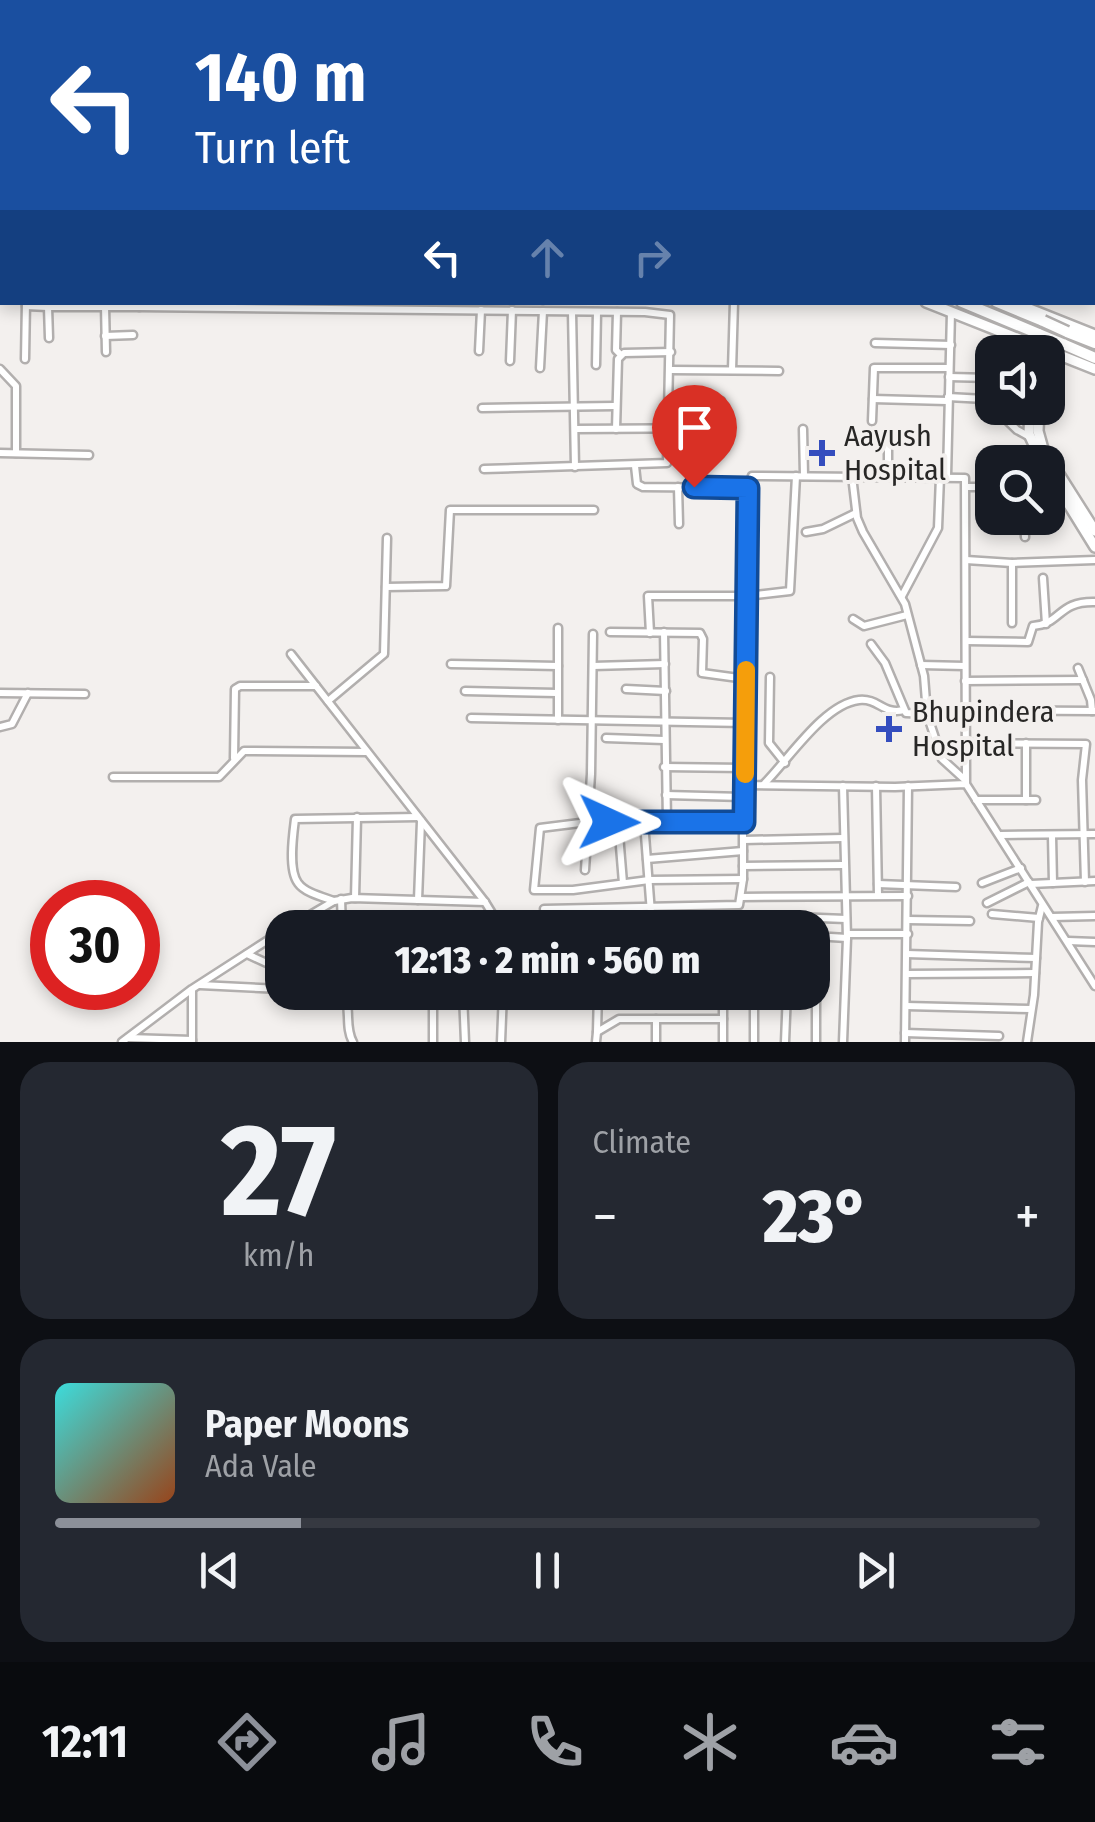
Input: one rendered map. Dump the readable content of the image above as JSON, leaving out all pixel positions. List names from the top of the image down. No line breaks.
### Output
{"places":{"health":["Aayush Hospital","Bhupindera Hospital"]},"page":{"turn":["140 m","Turn left"],"limit":"30","trip":"12:13 · 2 min · 560 m","tile":[["27","km/h"],"Climate"],"heat":["−","23°","+"],"song":["Paper Moons","Ada Vale"],"tabs":"12:11"}}
